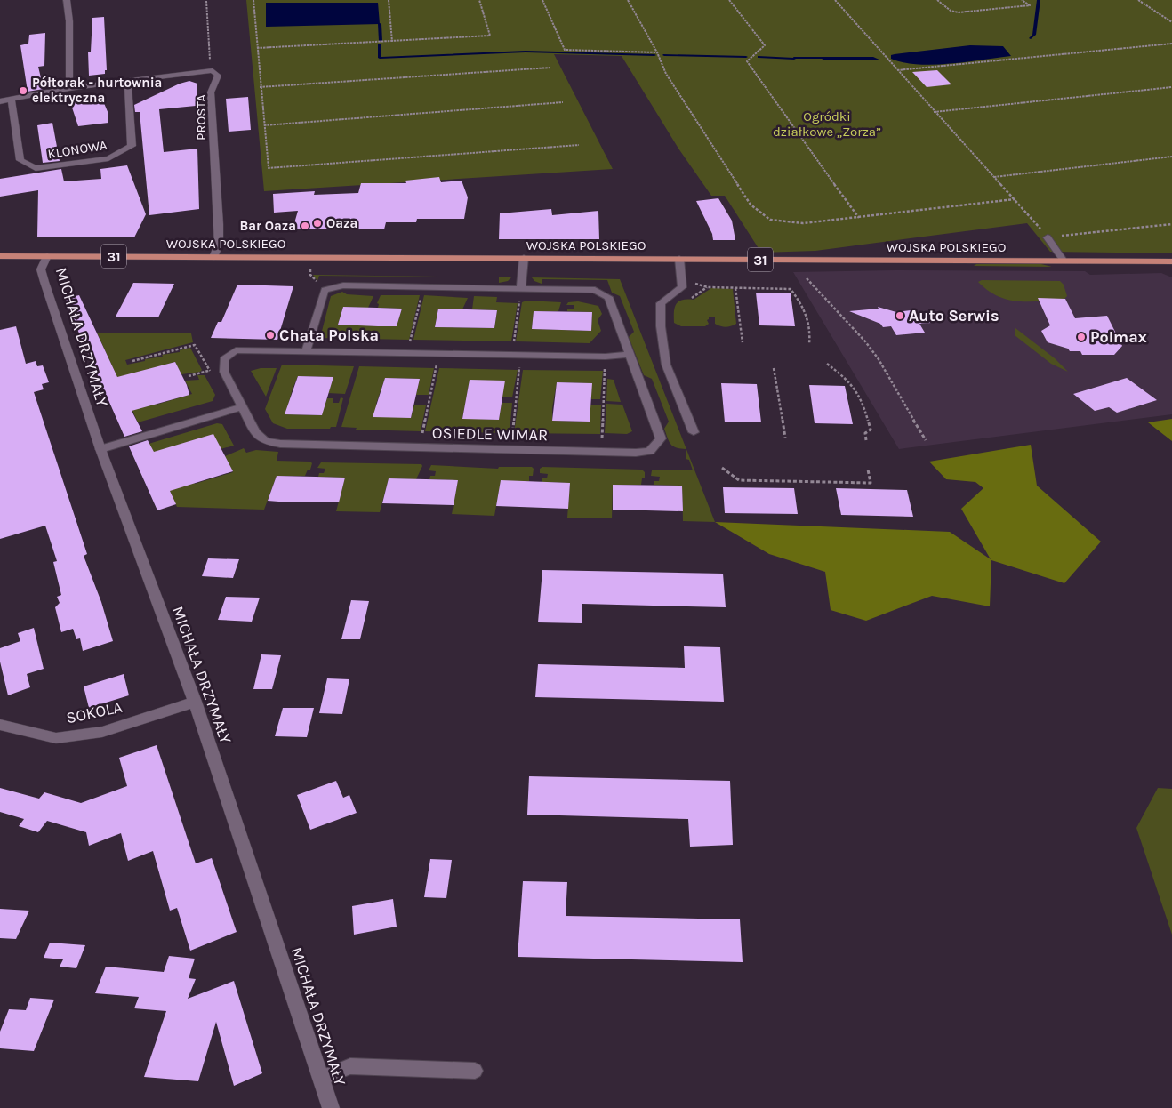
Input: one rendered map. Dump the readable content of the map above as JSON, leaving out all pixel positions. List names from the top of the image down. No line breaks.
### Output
{"streets":{"main road":["WOJSKA POLSKIEGO","31"],"street":["PROSTA","KLONOWA","MICHAŁA DRZYMAŁY","SOKOLA"],"lane":["OSIEDLE WIMAR"]},"crossings":[["PROSTA","KLONOWA"],["PROSTA","WOJSKA POLSKIEGO"],["WOJSKA POLSKIEGO","MICHAŁA DRZYMAŁY"],["MICHAŁA DRZYMAŁY","SOKOLA"]],"parks":["Ogródki działkowe „Zorza”"],"places":["Półtorak - hurtownia elektryczna","Oaza","Bar Oaza","Auto Serwis","Chata Polska","Polmax"]}
